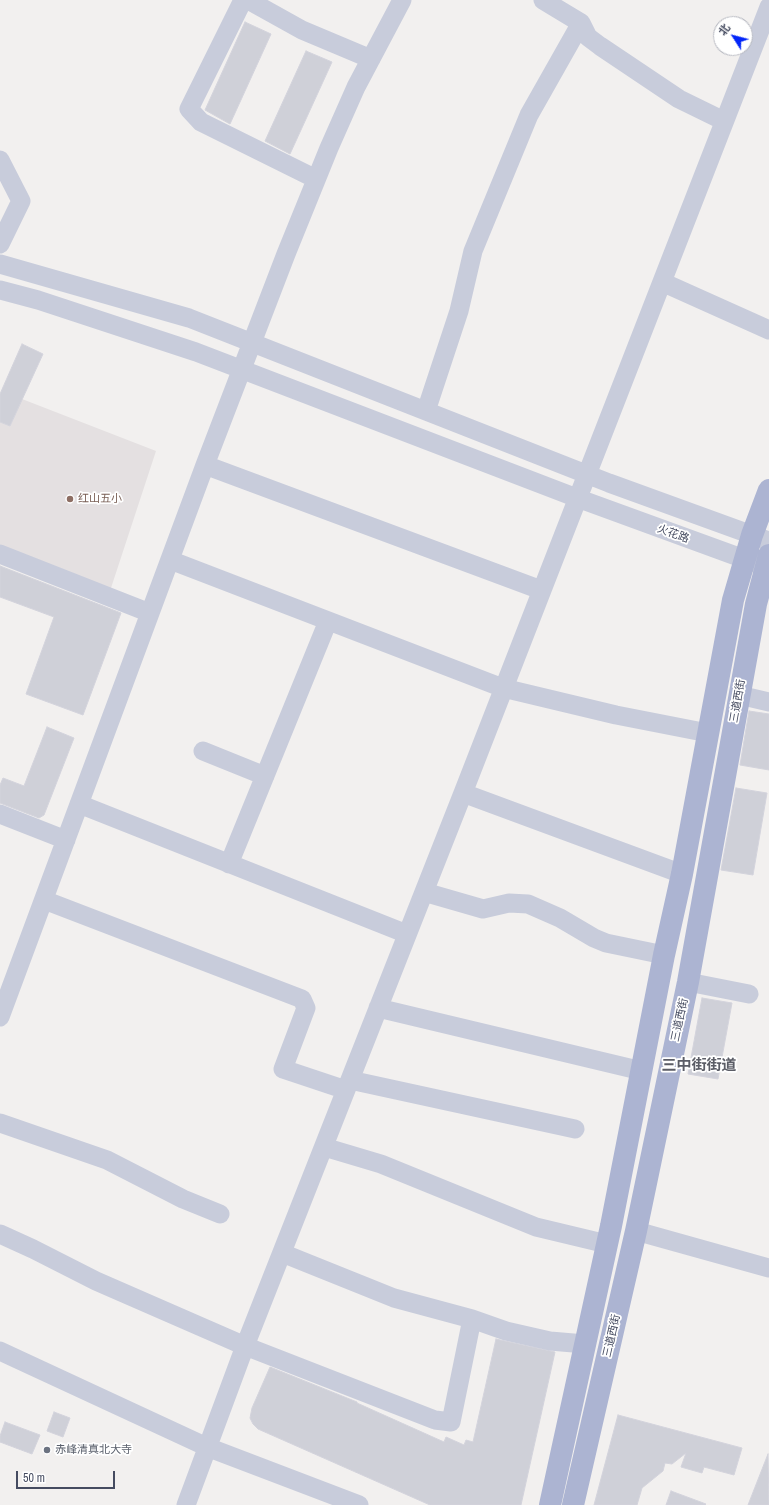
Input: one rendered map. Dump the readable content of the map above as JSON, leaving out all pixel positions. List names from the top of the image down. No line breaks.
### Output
{"streets":{"main road":["三道西街"],"street":["火花路"]},"crossings":[["火花路","三道西街"]],"districts":["三中街街道"],"places":["红山五小","赤峰清真北大寺"],"scale_bar":"50 m","north":"top left"}
